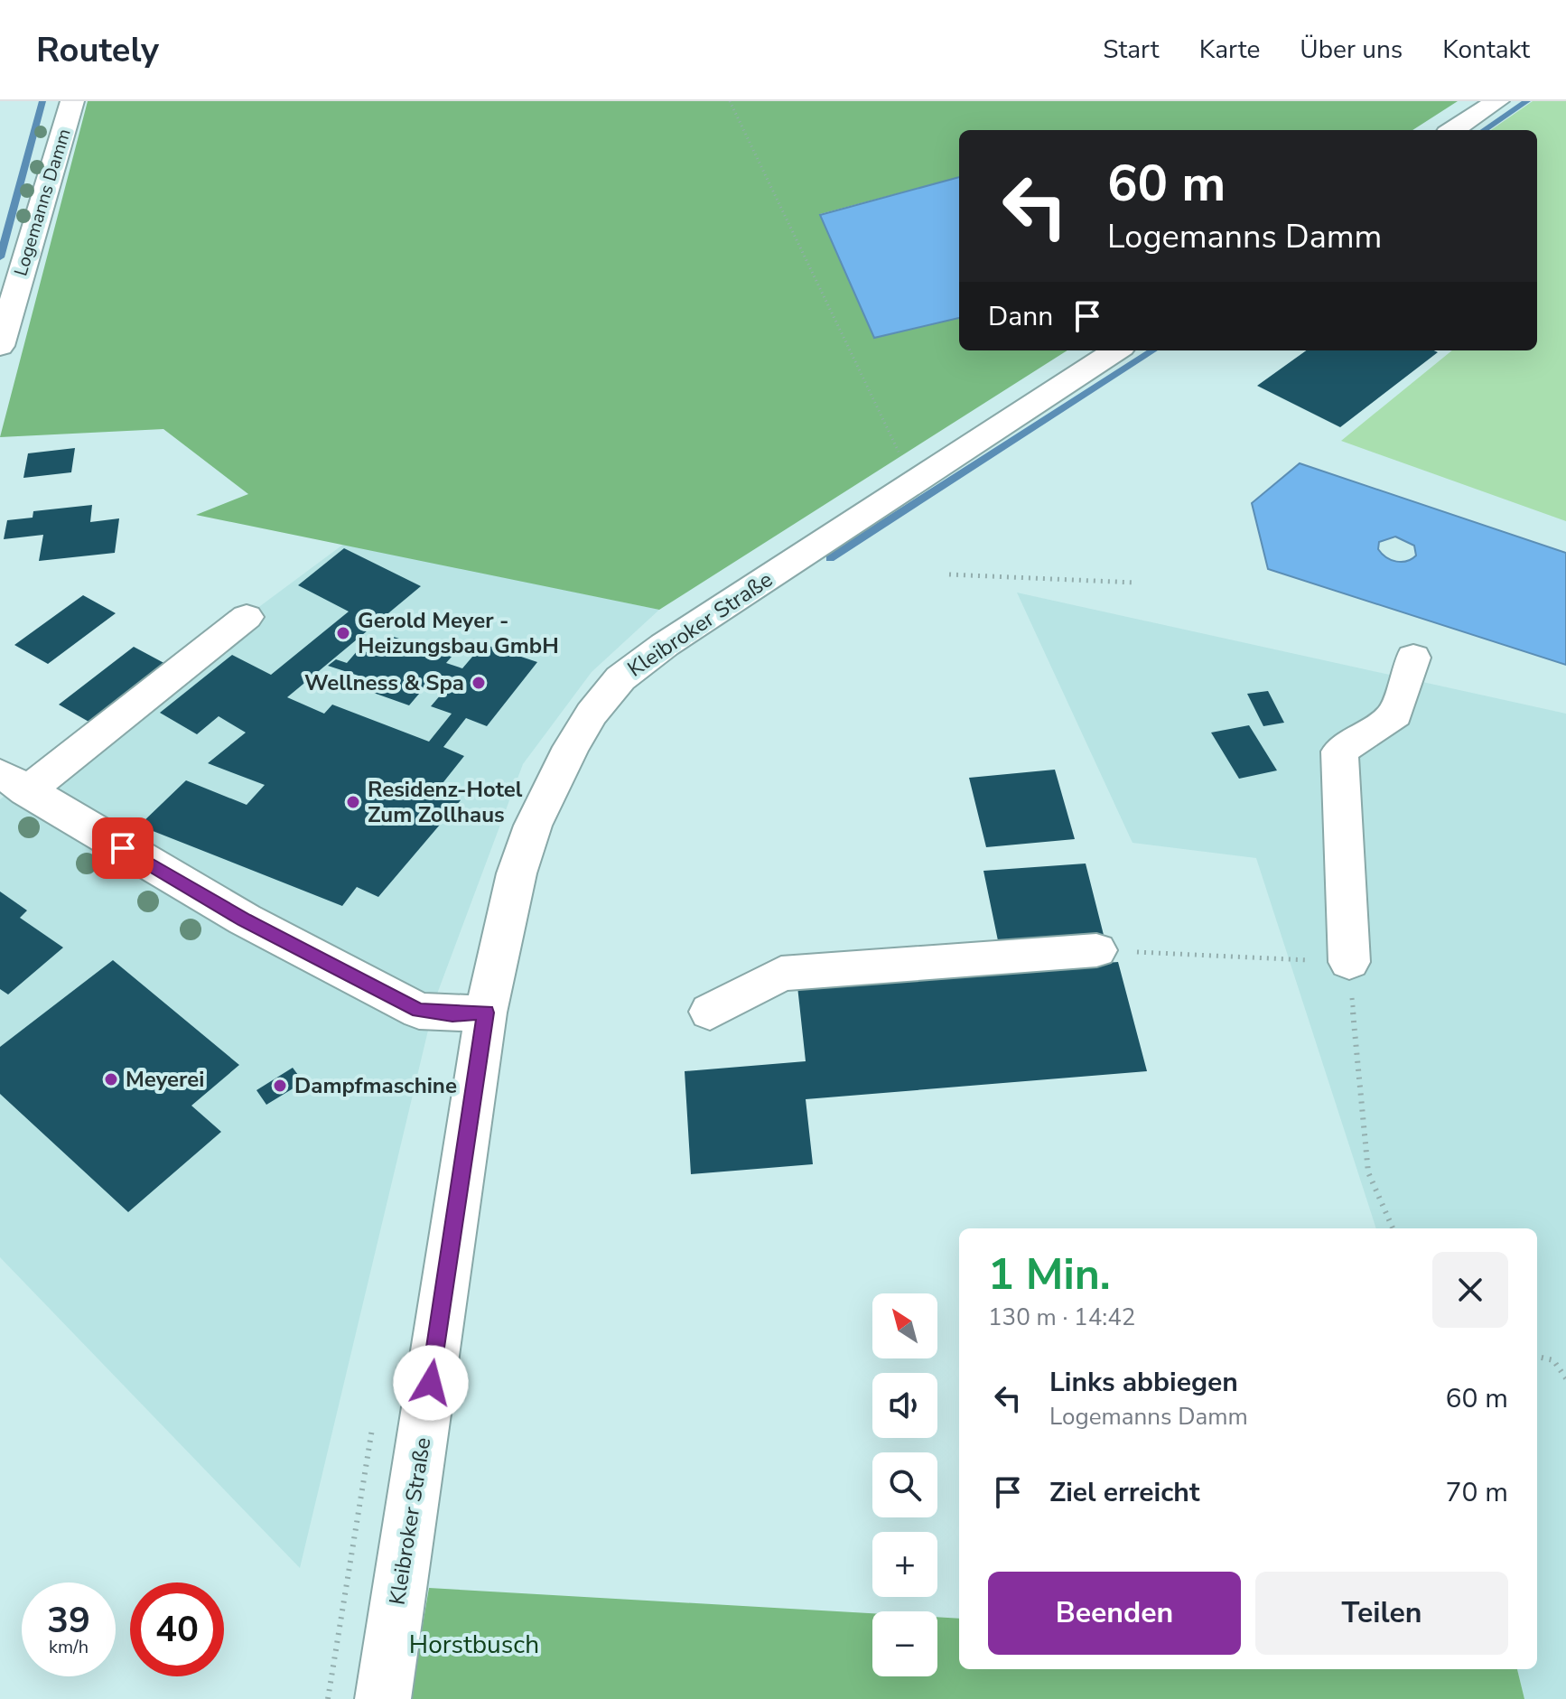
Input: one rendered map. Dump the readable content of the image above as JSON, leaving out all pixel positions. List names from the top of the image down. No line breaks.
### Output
{"streets":{"street":["Logemanns Damm","Kleibroker Straße"]},"parks":["Horstbusch"],"places":["Gerold Meyer - Heizungsbau GmbH","Wellness & Spa","Residenz-Hotel Zum Zollhaus","Meyerei","Dampfmaschine"],"north":"top left","page":{"header":"Routely","nav":["Start","Karte","Über uns","Kontakt"],"turn":["60 m","Logemanns Damm"],"then":"Dann","heading":["1 Min.","130 m · 14:42"],"map_buttons":["+","−"],"list":[{"name":"Links abbiegen","note":"Logemanns Damm","value":"60 m"},{"name":"Ziel erreicht","value":"70 m"}],"buttons":["Beenden","Teilen"],"speed":"39 km/h","limit":"40"}}
